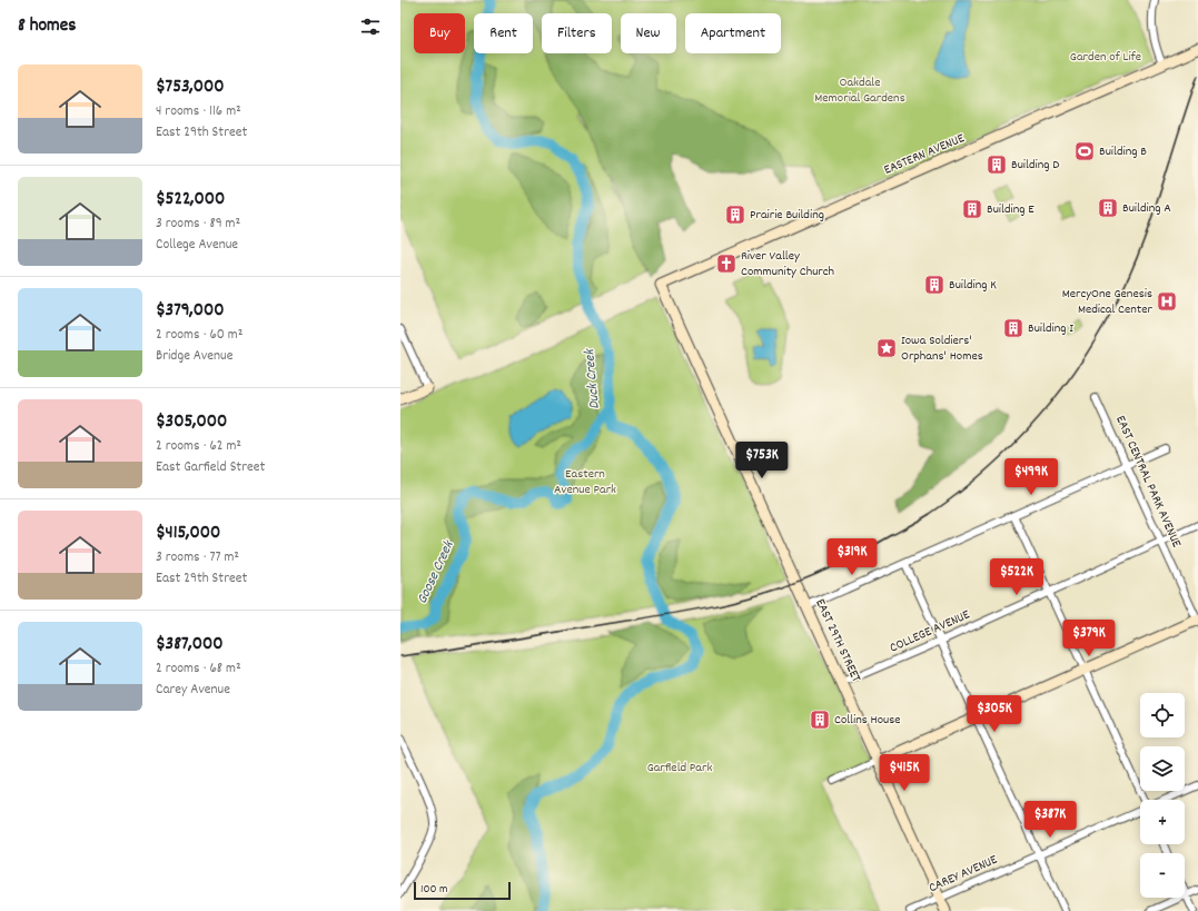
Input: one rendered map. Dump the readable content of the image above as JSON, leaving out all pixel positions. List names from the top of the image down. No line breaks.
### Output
{"streets":{"street":["EASTERN AVENUE","EAST CENTRAL PARK AVENUE","COLLEGE AVENUE","EAST 29TH STREET","CAREY AVENUE"]},"crossings":[["EASTERN AVENUE","EAST 29TH STREET"],["EAST CENTRAL PARK AVENUE","COLLEGE AVENUE"],["COLLEGE AVENUE","EAST 29TH STREET"],["EAST 29TH STREET","CAREY AVENUE"]],"water":["Duck Creek","Goose Creek"],"parks":["Garden of Life","Oakdale Memorial Gardens","Eastern Avenue Park","Garfield Park"],"places":{"sports":["Building B"],"building":["Building D","Building A","Building E","Prairie Building","Building K","Building I","Collins House"],"church":["River Valley Community Church"],"hospital":["MercyOne Genesis Medical Center"],"place":["Iowa Soldiers' Orphans' Homes"]},"scale_bar":"100 m","page":{"heading":"8 homes","chip":["Buy","Rent","Filters","New","Apartment"],"list":[{"name":"$753,000","note":"4 rooms · 116 m² · East 29th Street"},{"name":"$522,000","note":"3 rooms · 89 m² · College Avenue"},{"name":"$379,000","note":"2 rooms · 60 m² · Bridge Avenue"},{"name":"$305,000","note":"2 rooms · 62 m² · East Garfield Street"},{"name":"$415,000","note":"3 rooms · 77 m² · East 29th Street"},{"name":"$387,000","note":"2 rooms · 68 m² · Carey Avenue"}],"price":["$753K","$499K","$319K","$522K","$379K","$305K","$415K","$387K"],"map_buttons":["+","−"],"scale":"100 m"}}
